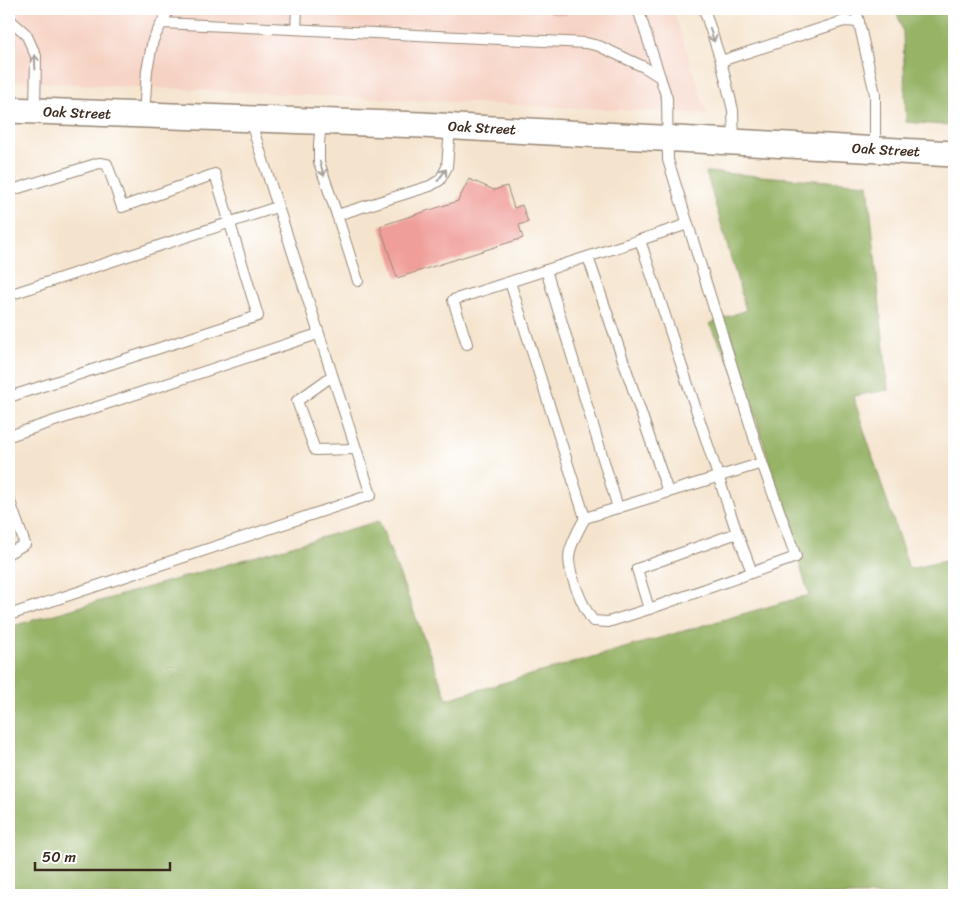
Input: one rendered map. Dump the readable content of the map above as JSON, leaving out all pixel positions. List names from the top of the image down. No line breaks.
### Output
{"streets":{"street":["Oak Street"]},"scale_bar":"50 m"}
